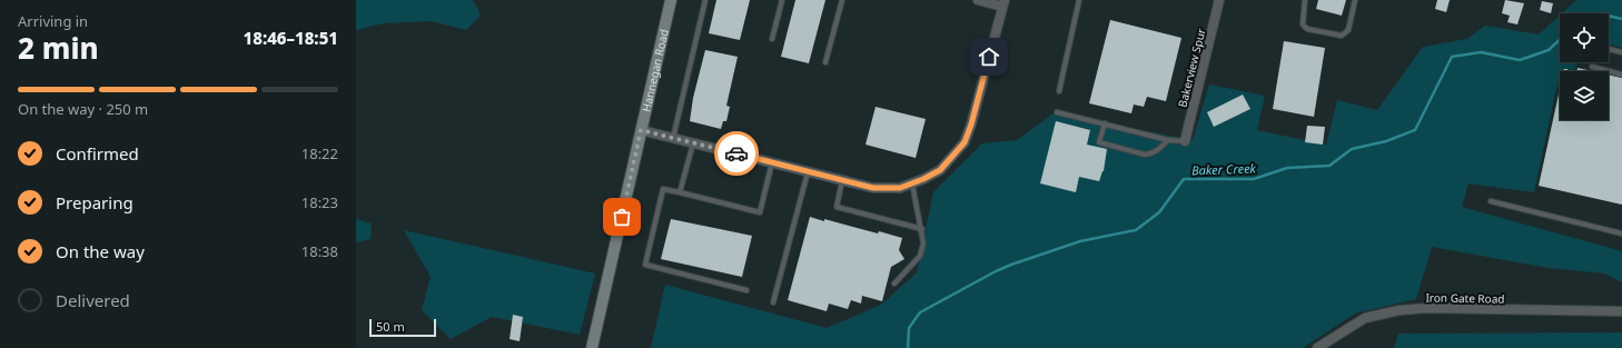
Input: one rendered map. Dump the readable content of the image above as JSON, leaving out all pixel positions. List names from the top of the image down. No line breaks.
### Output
{"streets":{"main road":["Hannegan Road"],"street":["Bakerview Spur","Iron Gate Road"]},"water":["Baker Creek"],"scale_bar":"50 m","page":{"heading":["2 min","Arriving in","18:46–18:51"],"bar":"On the way · 250 m","list":[["Confirmed","18:22"],["Preparing","18:23"],["On the way","18:38"],"Delivered"],"scale":"50 m"}}
